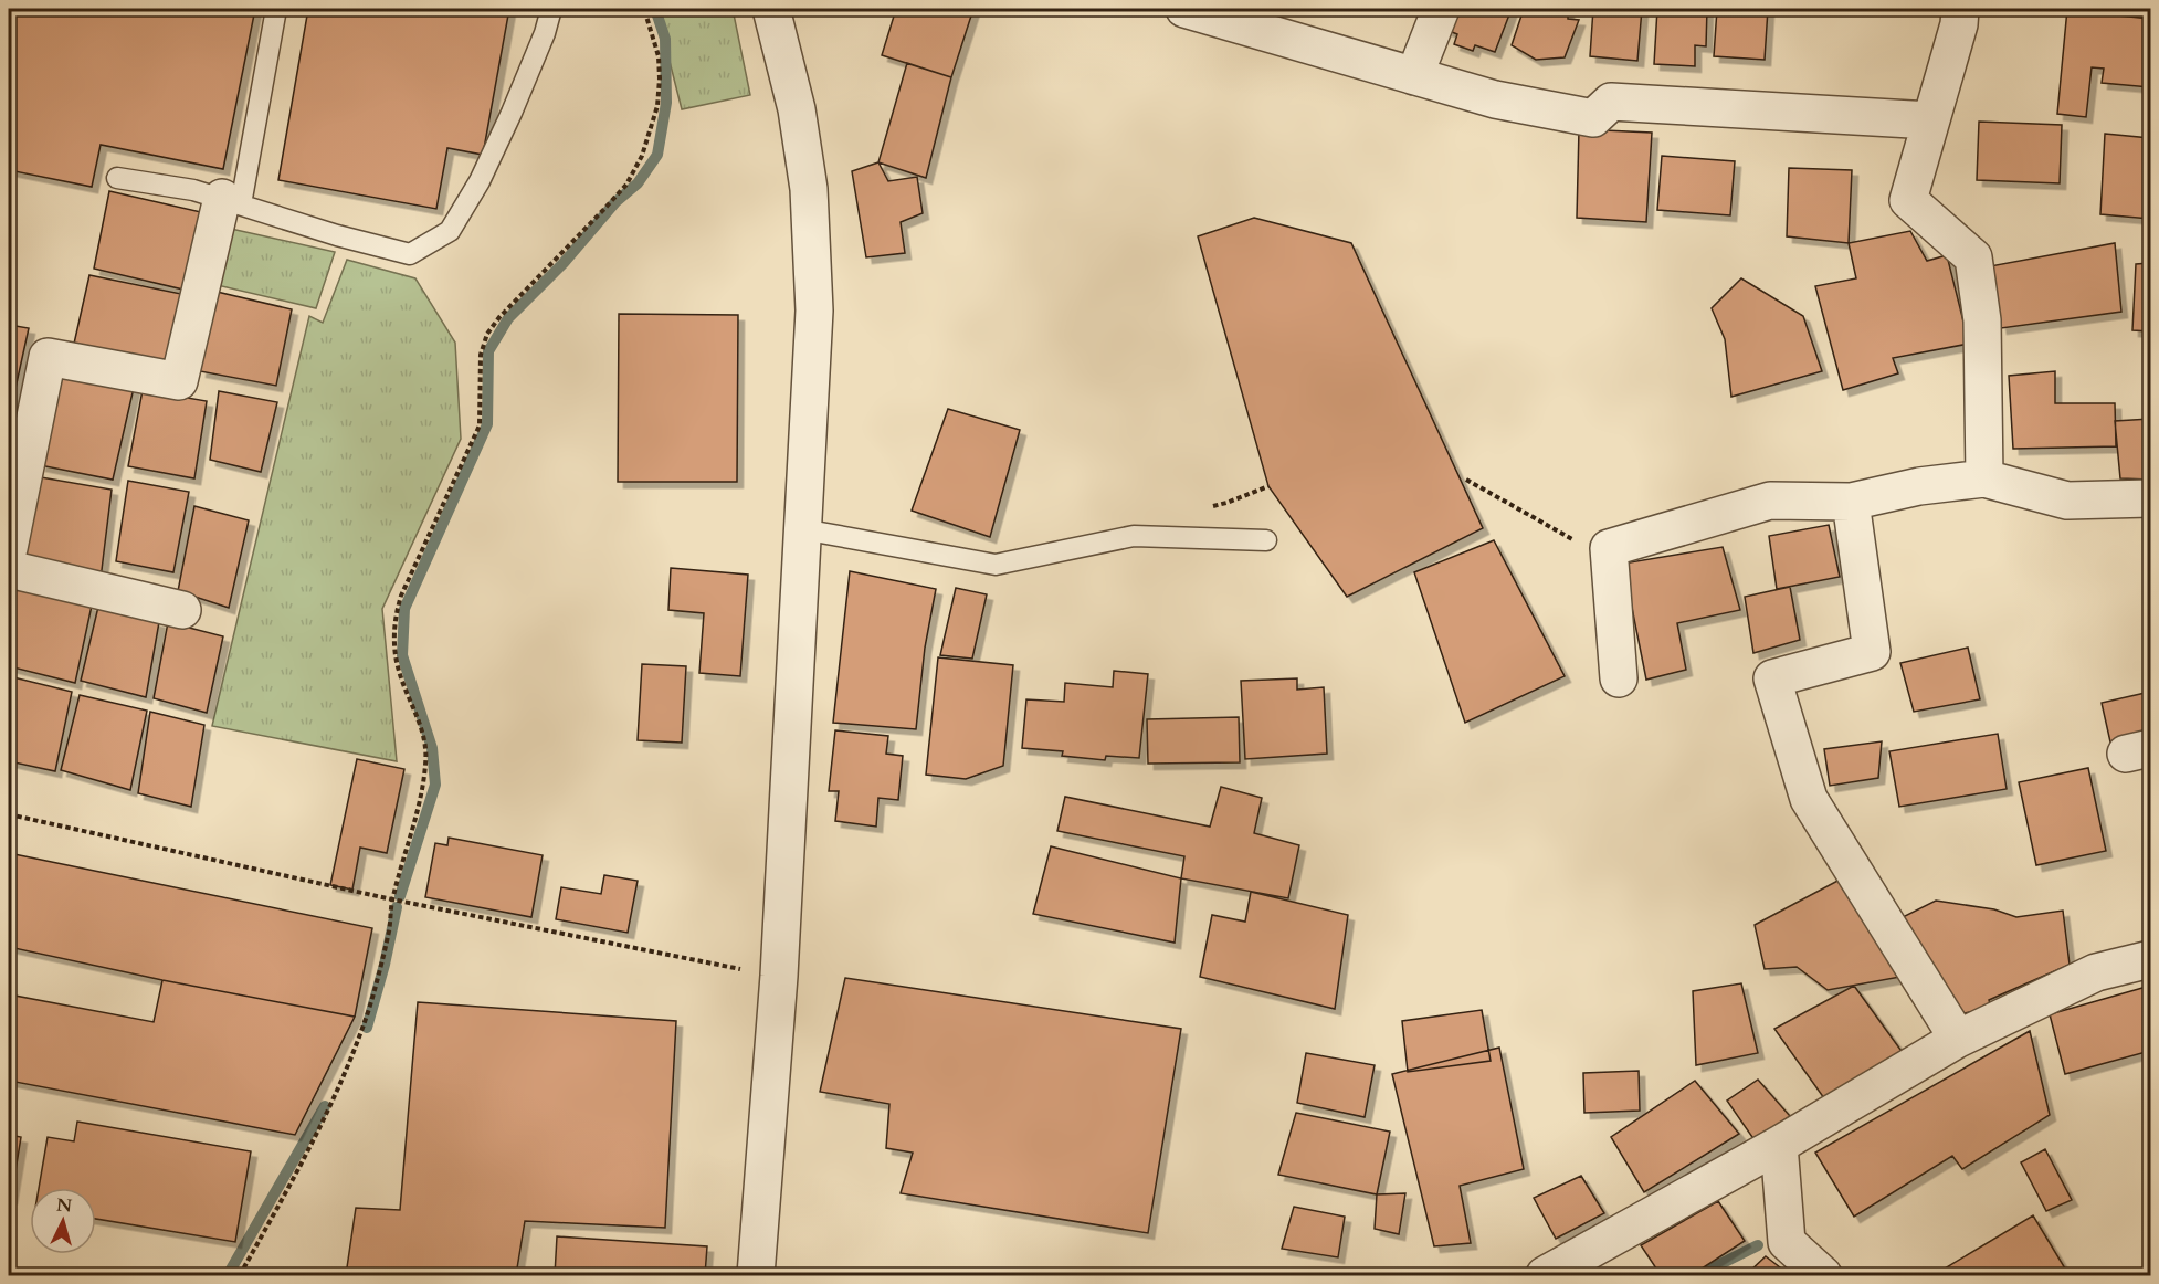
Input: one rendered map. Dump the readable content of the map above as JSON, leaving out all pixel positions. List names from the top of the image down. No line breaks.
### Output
{"north":"top"}
